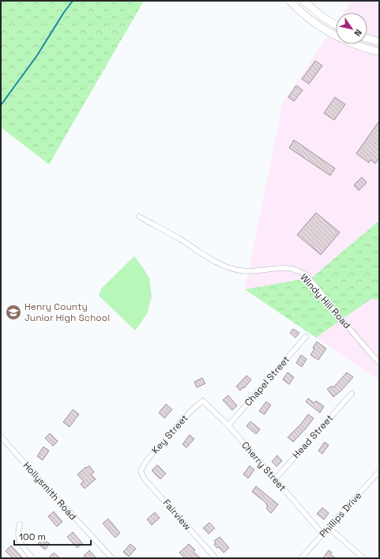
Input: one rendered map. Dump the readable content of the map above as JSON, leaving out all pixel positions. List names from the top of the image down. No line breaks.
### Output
{"streets":{"street":["Windy Hill Road","Chapel Street","Key Street","Head Street","Cherry Street","Hollysmith Road","Fairview","Phillips Drive"]},"crossings":[["Chapel Street","Cherry Street"],["Key Street","Cherry Street"],["Key Street","Fairview"],["Head Street","Cherry Street"],["Cherry Street","Phillips Drive"]],"places":{"school or university":["Henry County Junior High School"]},"scale_bar":"100 m","north":"bottom right"}
